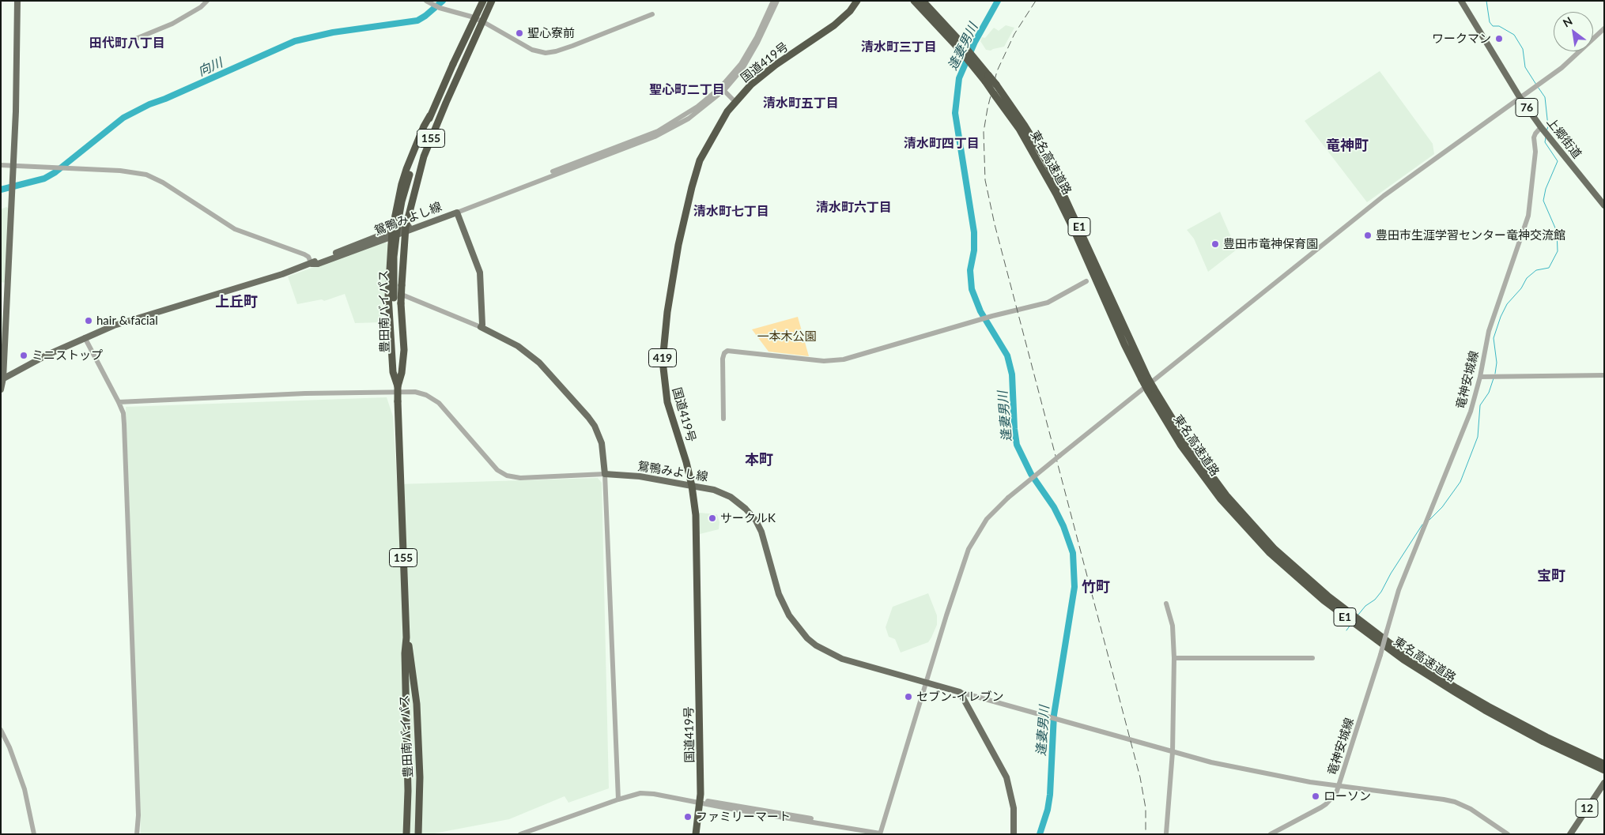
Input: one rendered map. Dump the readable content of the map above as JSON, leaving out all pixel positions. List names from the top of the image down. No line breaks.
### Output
{"streets":{"highway":["国道419号","155","東名高速道路","E1","豊田南バイパス","419"],"main road":["76","上郷街道","鴛鴨みよし線","12"],"street":["竜神安城線"]},"crossings":[["国道419号","鴛鴨みよし線"],["155","鴛鴨みよし線"],["155","豊田南バイパス"],["上郷街道","竜神安城線"]],"districts":["田代町八丁目","清水町三丁目","聖心町二丁目","清水町五丁目","清水町四丁目","竜神町","清水町六丁目","清水町七丁目","上丘町","本町","宝町","竹町"],"water":["逢妻男川","向川"],"parks":["一本木公園"],"places":["聖心寮前","ワークマン","豊田市生涯学習センター竜神交流館","豊田市竜神保育園","hair & facial","ミニストップ","サークルK","セブン-イレブン","ローソン","ファミリーマート"],"north":"top left"}
